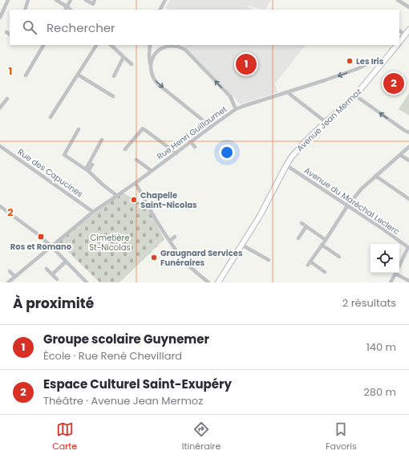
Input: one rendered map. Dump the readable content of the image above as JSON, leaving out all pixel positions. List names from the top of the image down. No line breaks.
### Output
{"streets":{"street":["Avenue Jean Mermoz","Rue Henri Guillaumet","Rue des Capucines","Avenue du Maréchal Leclerc"]},"crossings":[["Avenue Jean Mermoz","Rue Henri Guillaumet"],["Avenue Jean Mermoz","Avenue du Maréchal Leclerc"],["Rue Henri Guillaumet","Rue des Capucines"]],"parks":["Cimetière St-Nicolas"],"places":{"other":["Les Iris","Chapelle Saint-Nicolas","Graugnard Services Funéraires"],"transit":["Ros et Romano"]},"page":{"search":"Rechercher","pins":["1","2"],"heading":["À proximité","2 résultats"],"list":[{"mark":"1","name":"Groupe scolaire Guynemer","note":"École · Rue René Chevillard","value":"140 m"},{"mark":"2","name":"Espace Culturel Saint-Exupéry","note":"Théâtre · Avenue Jean Mermoz","value":"280 m"}],"nav":["Carte","Itinéraire","Favoris"]},"grid":{"rows":["1","2"]}}
